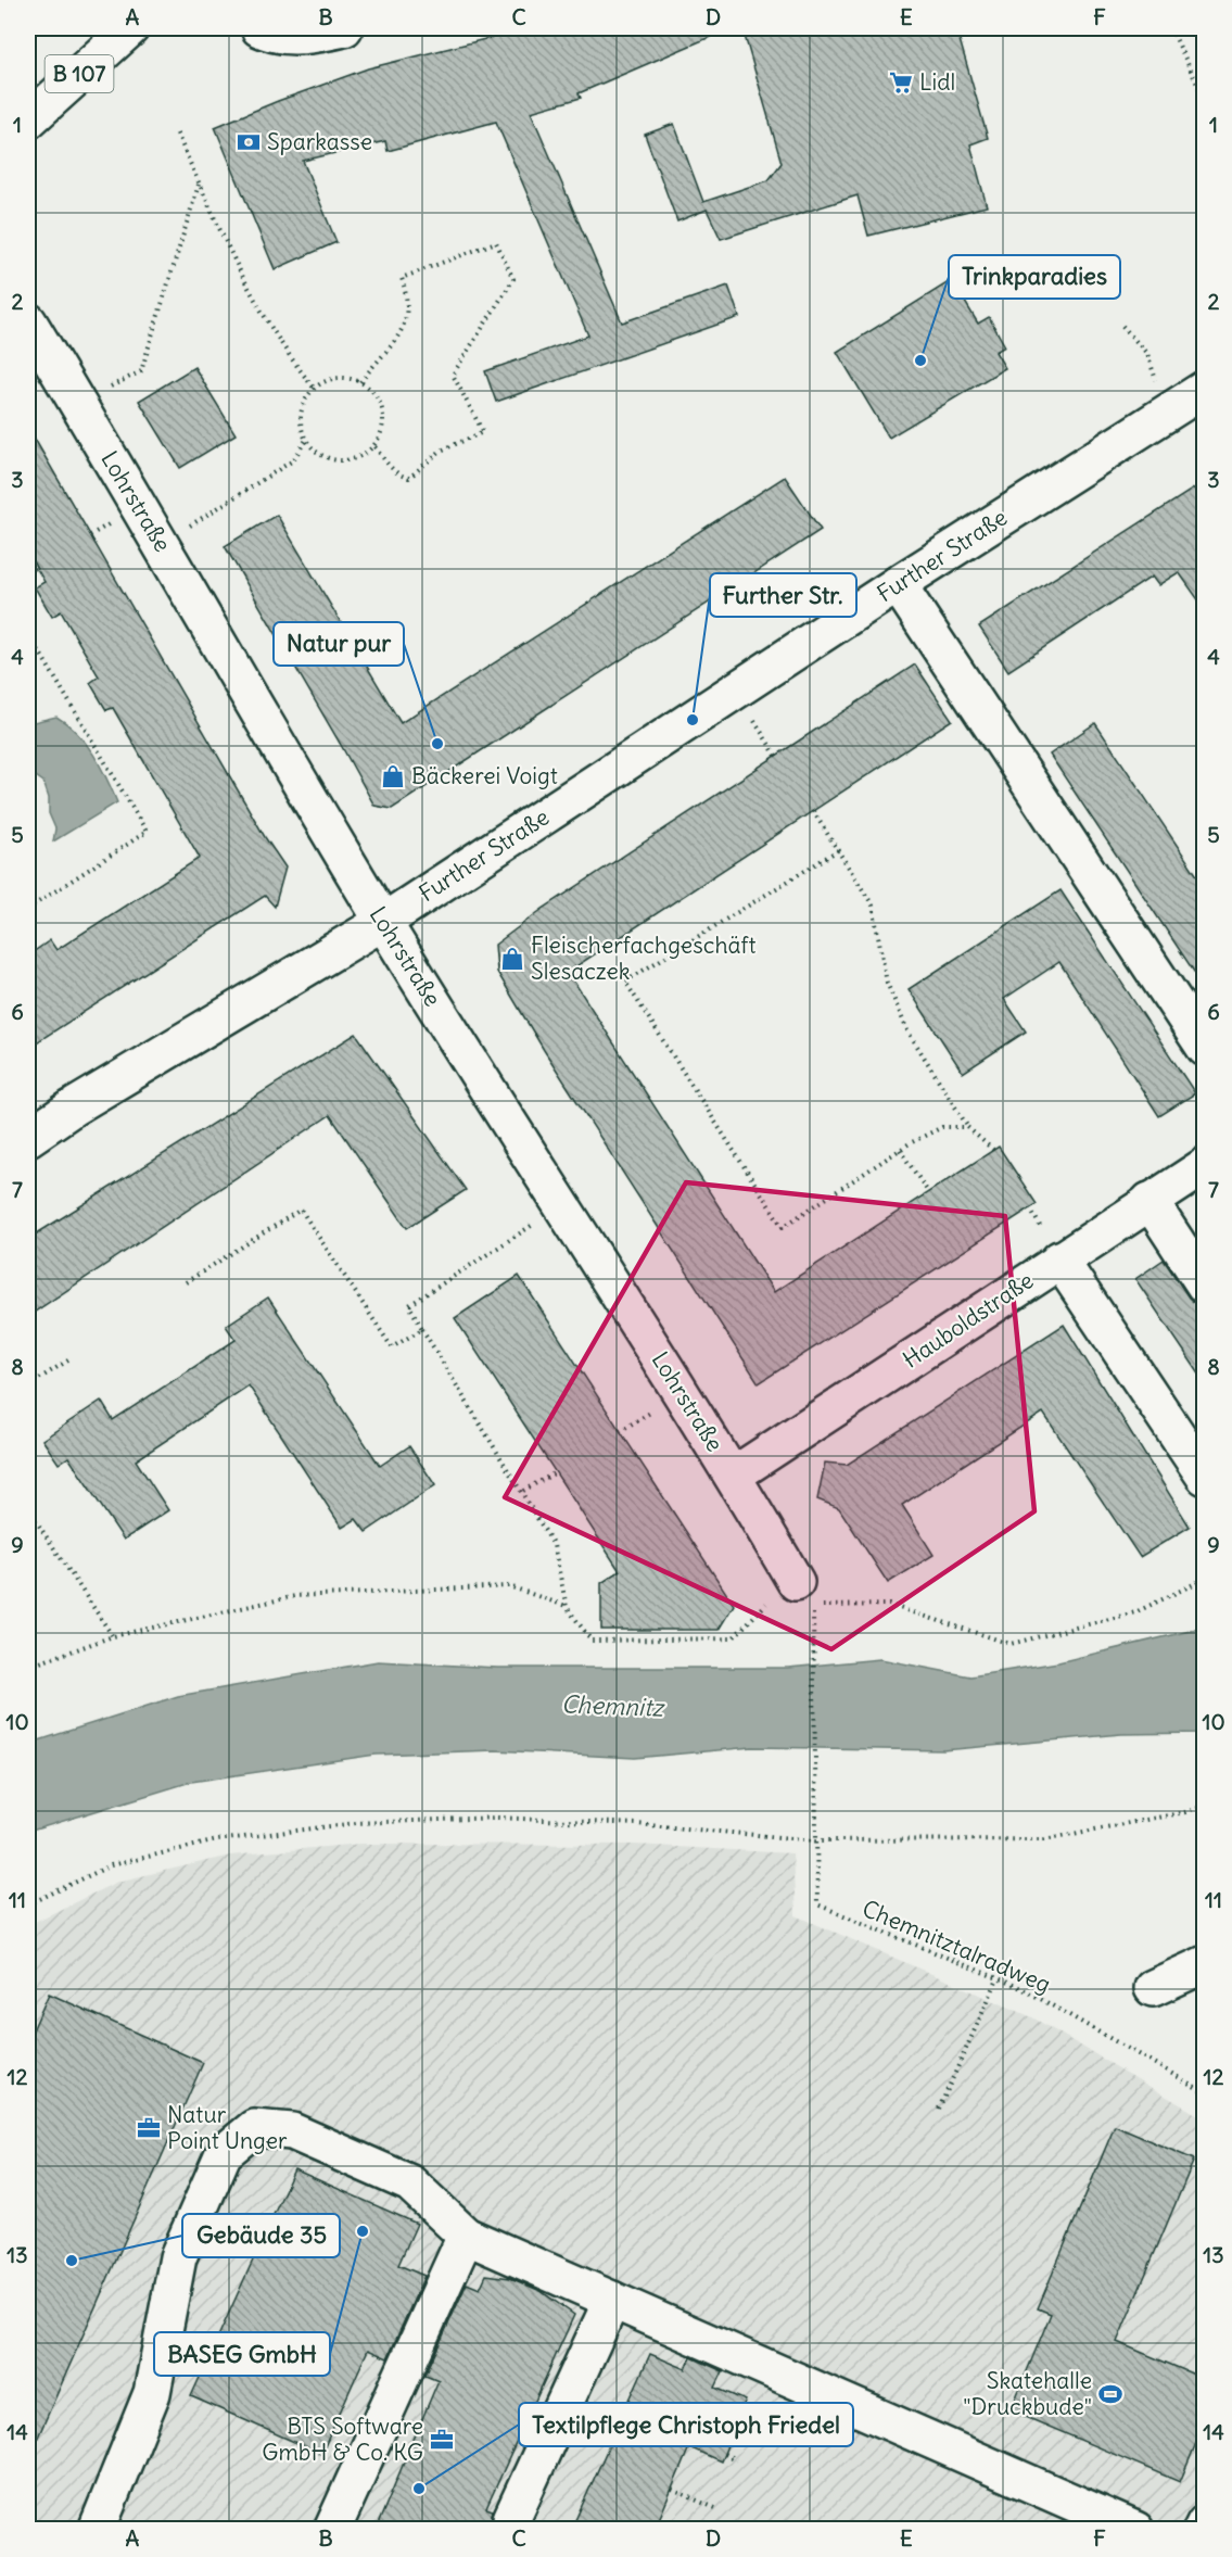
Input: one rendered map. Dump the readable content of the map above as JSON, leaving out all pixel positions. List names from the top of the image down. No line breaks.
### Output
{"streets":{"street":["B 107","Lohrstraße","Further Straße","Hauboldstraße"],"path":["Chemnitztalradweg"]},"crossings":[["Lohrstraße","Further Straße"],["Lohrstraße","Hauboldstraße"]],"water":["Chemnitz"],"places":{"supermarket":["Lidl"],"bank":["Sparkasse"],"other":["Trinkparadies","Further Str.","Natur pur","BASEG GmbH","Gebäude 35","Textilpflege Christoph Friedel"],"shop":["Bäckerei Voigt","Fleischerfachgeschäft Slesaczek"],"office":["Natur Point Unger","BTS Software GmbH & Co. KG"],"sports":["Skatehalle \"Druckbude\""]},"grid":{"columns":["A","B","C","D","E","F"],"rows":["1","2","3","4","5","6","7","8","9","10","11","12","13","14"]}}
